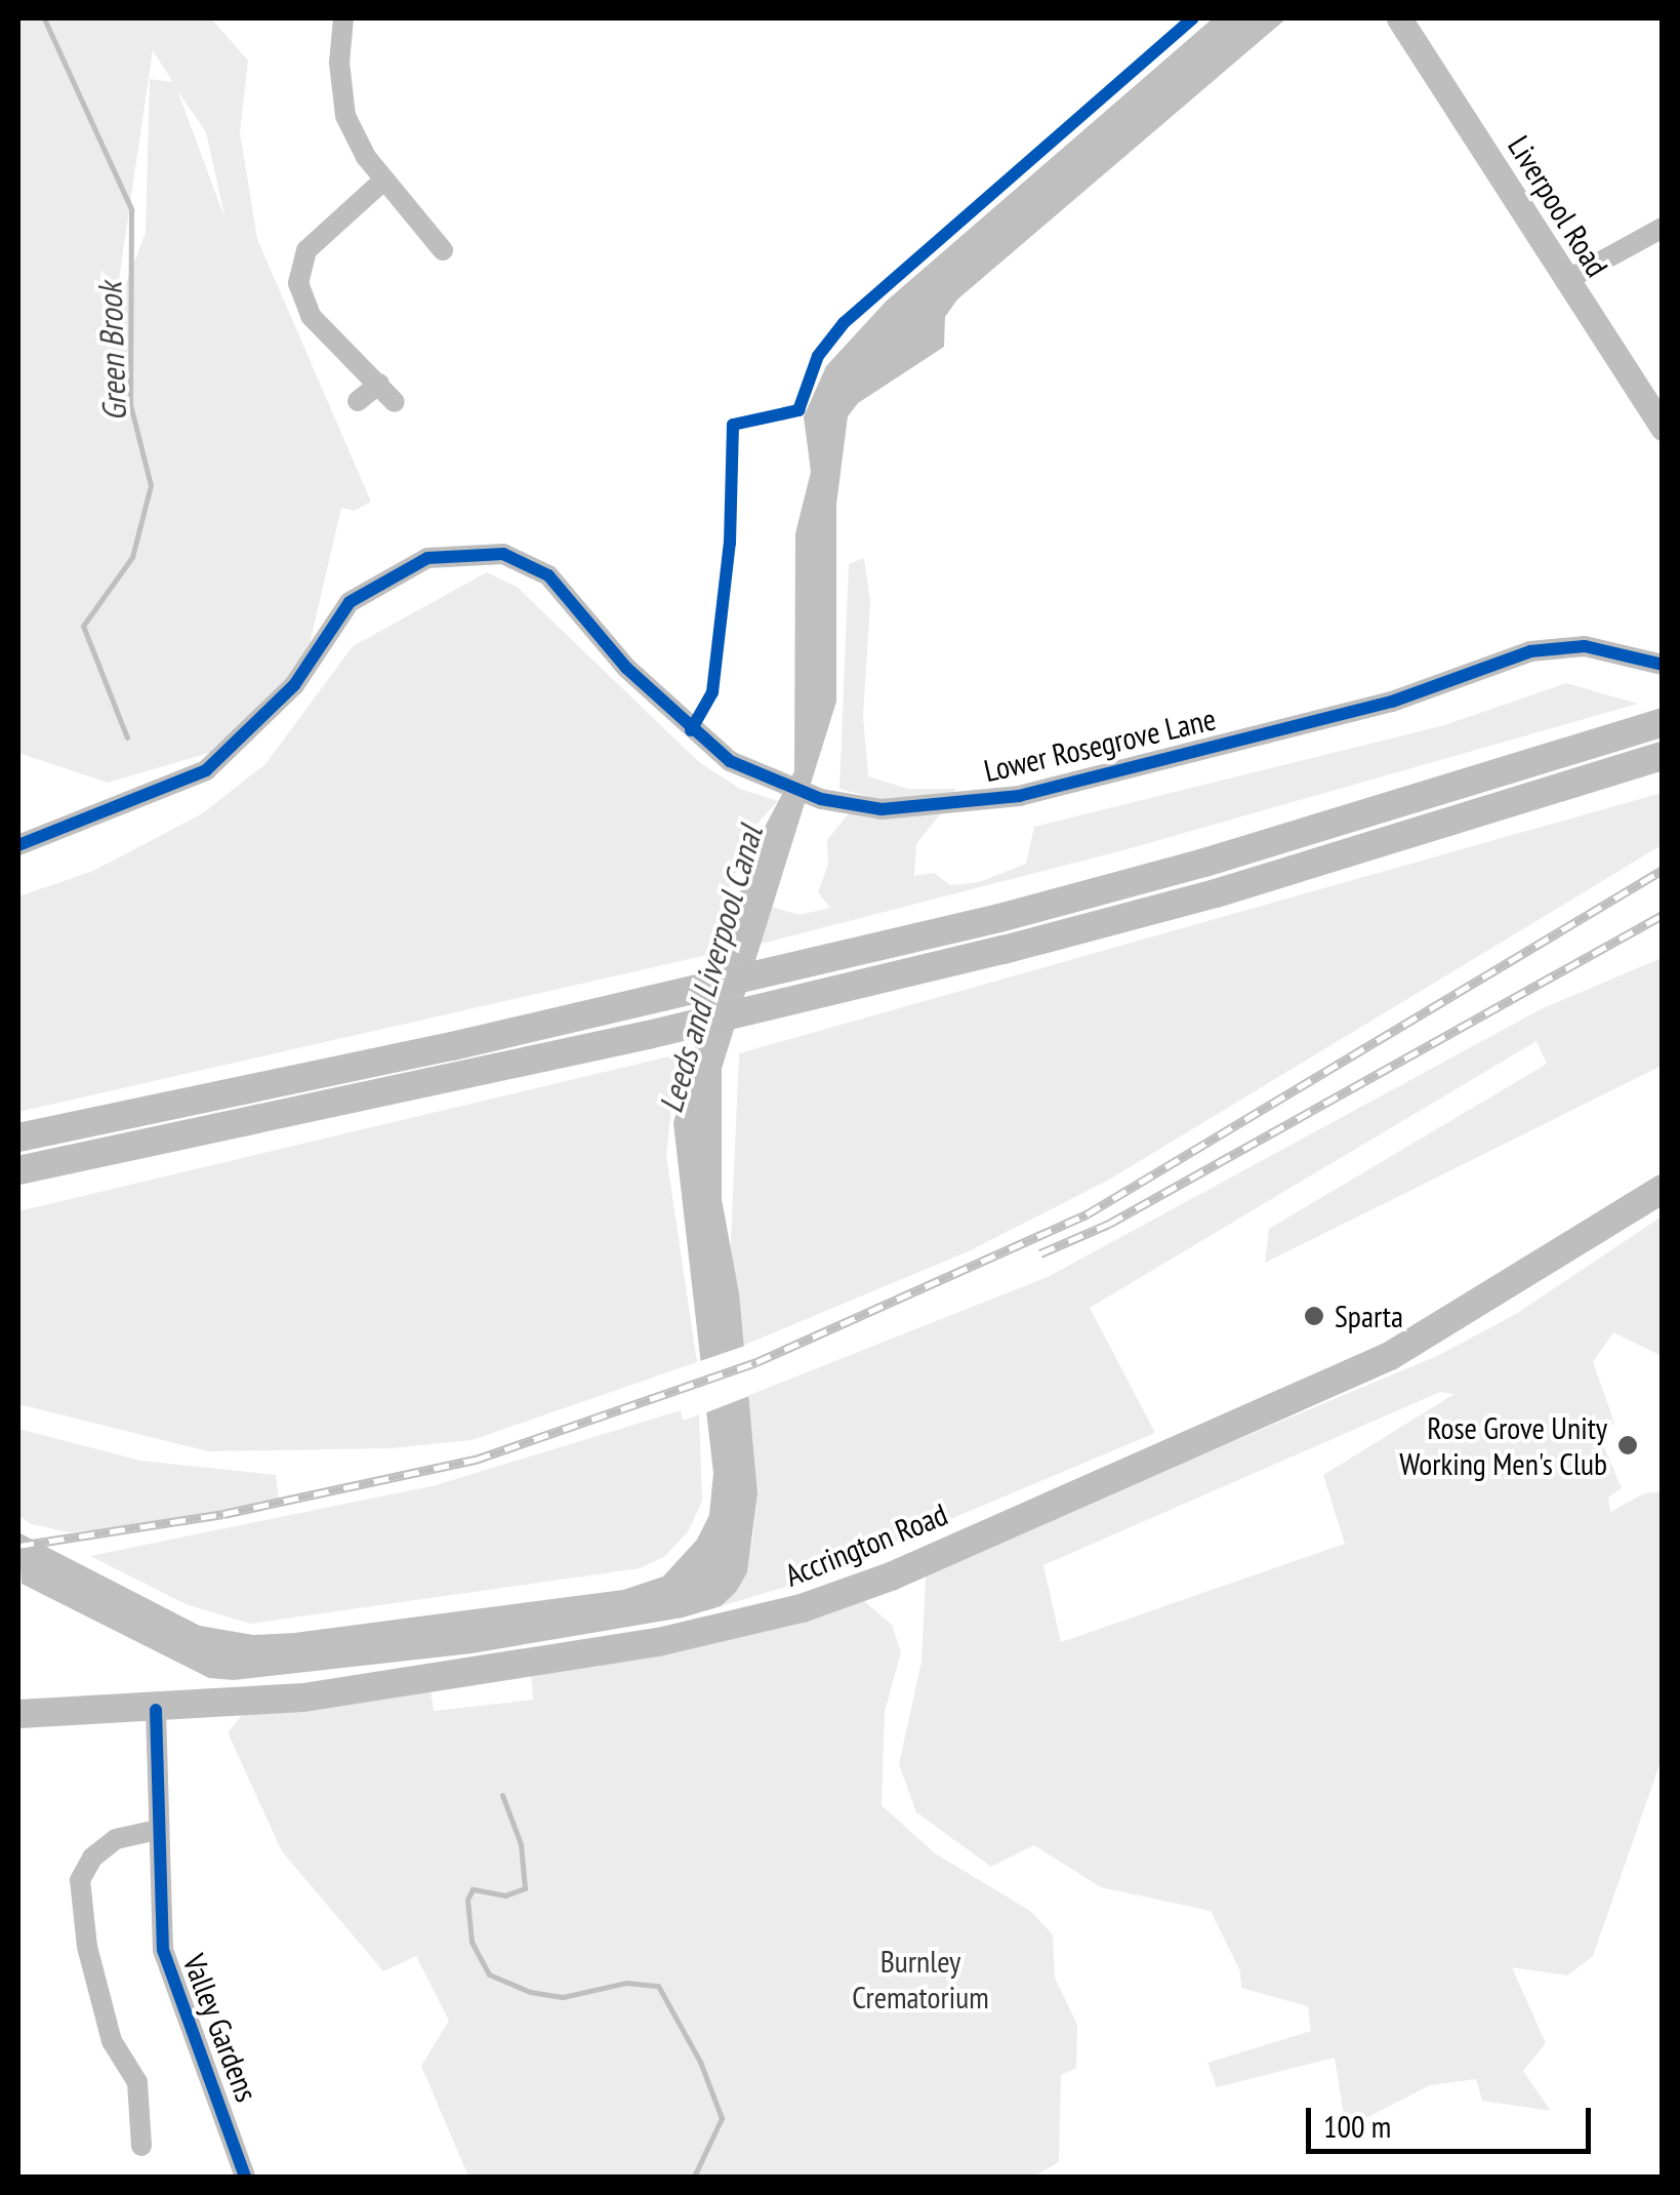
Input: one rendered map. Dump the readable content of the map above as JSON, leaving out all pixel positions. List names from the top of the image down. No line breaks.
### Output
{"streets":{"highway":["Accrington Road"],"main road":["Liverpool Road"],"street":["Lower Rosegrove Lane","Valley Gardens"]},"crossings":[["Accrington Road","Valley Gardens"]],"water":["Green Brook","Leeds and Liverpool Canal"],"parks":["Burnley Crematorium"],"places":["Sparta","Rose Grove Unity Working Men's Club"],"scale_bar":"100 m"}
